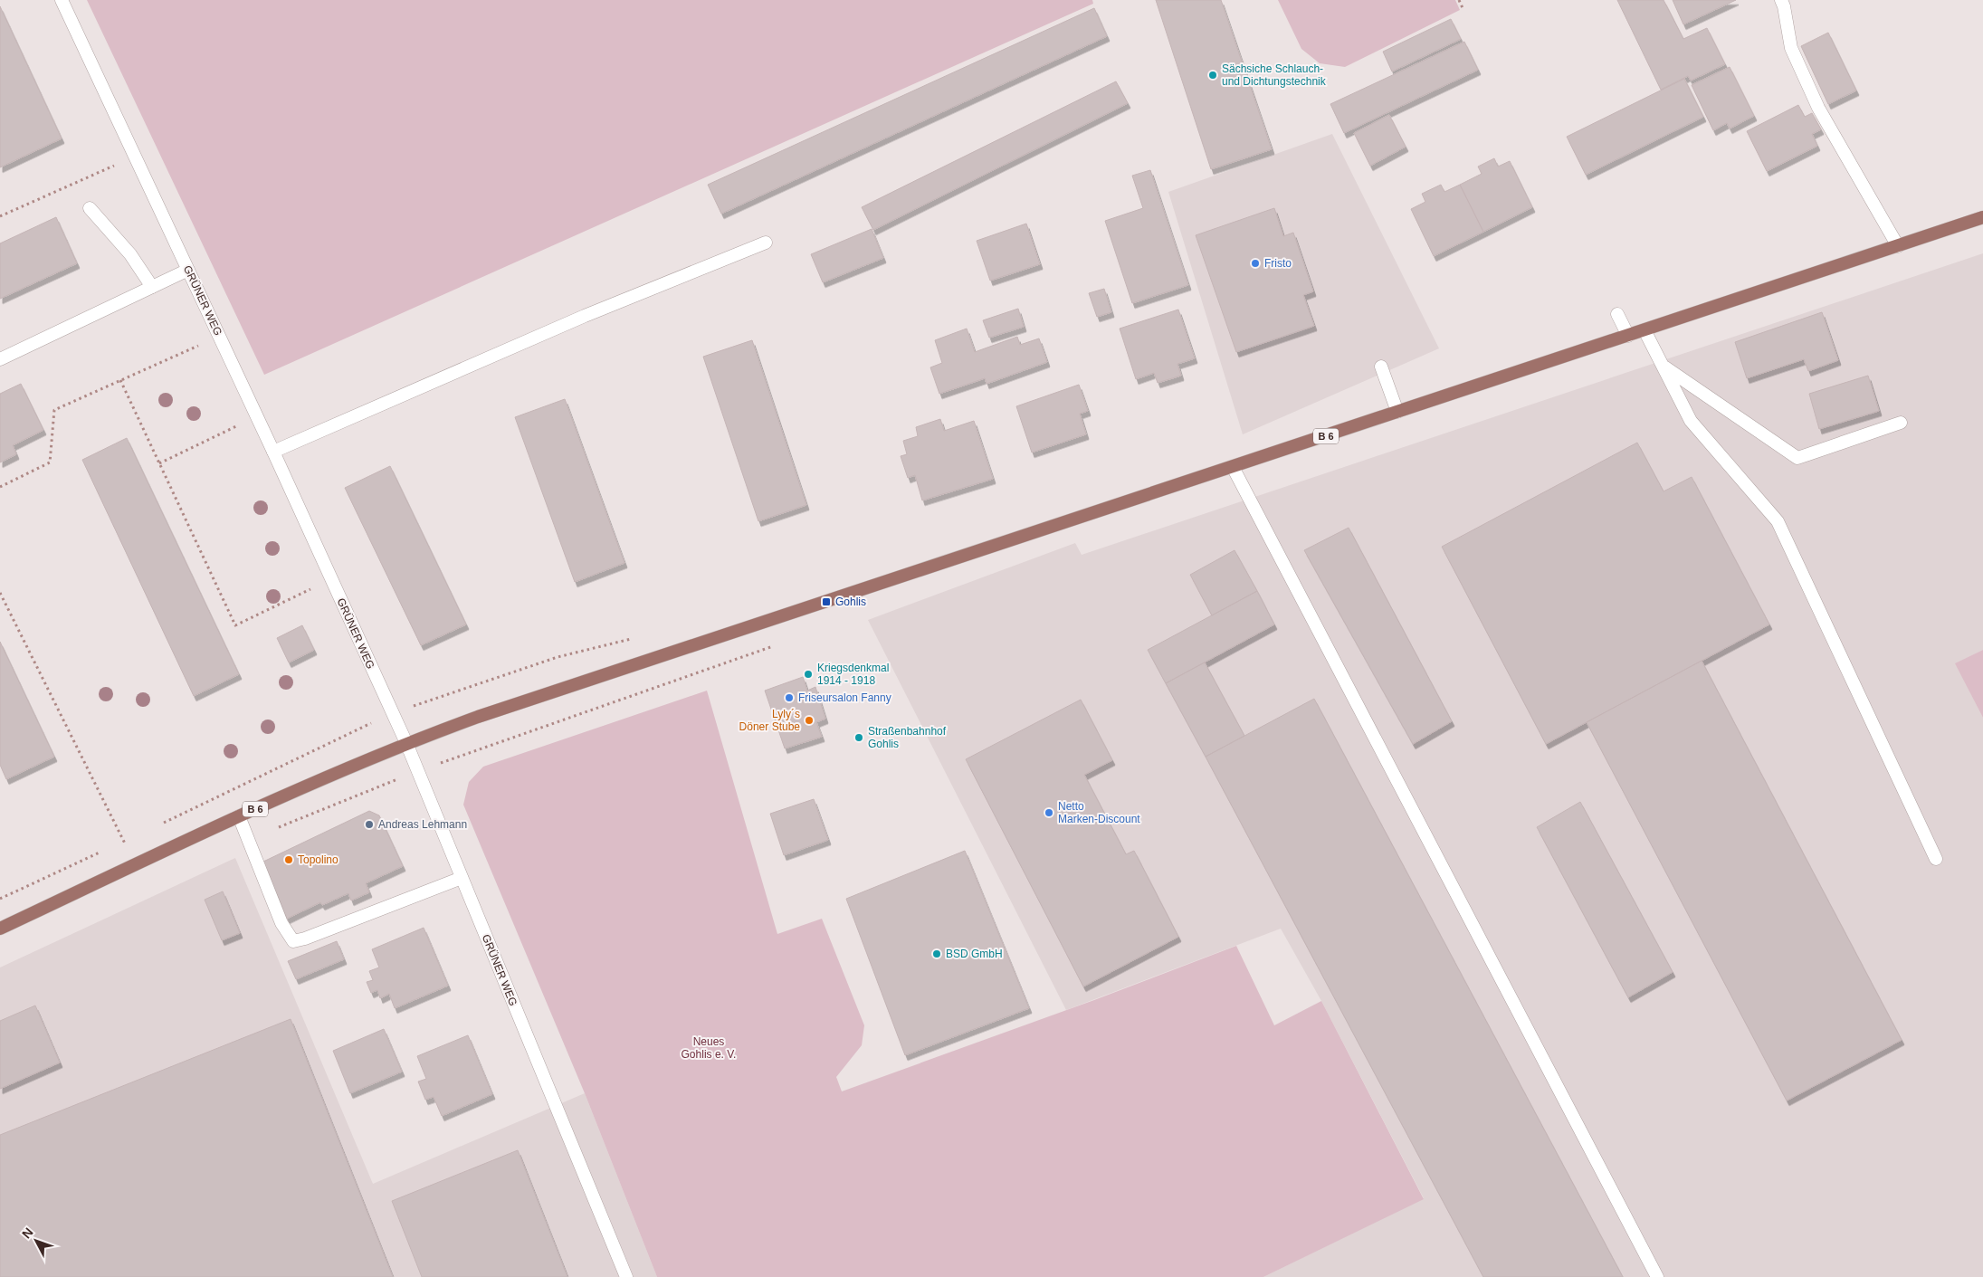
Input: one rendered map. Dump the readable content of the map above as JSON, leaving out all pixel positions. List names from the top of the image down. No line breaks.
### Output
{"streets":{"main road":["B 6"],"street":["GRÜNER WEG"]},"crossings":[["GRÜNER WEG","B 6"]],"parks":["Neues Gohlis e. V."],"places":{"other":["Sächsiche Schlauch- und Dichtungstechnik","Fristo","Kriegsdenkmal 1914 - 1918","Friseursalon Fanny","Lyly´s Döner Stube","Straßenbahnhof Gohlis","Netto Marken-Discount","Andreas Lehmann","Topolino","BSD GmbH"],"transit":["Gohlis"]},"north":"top left"}
